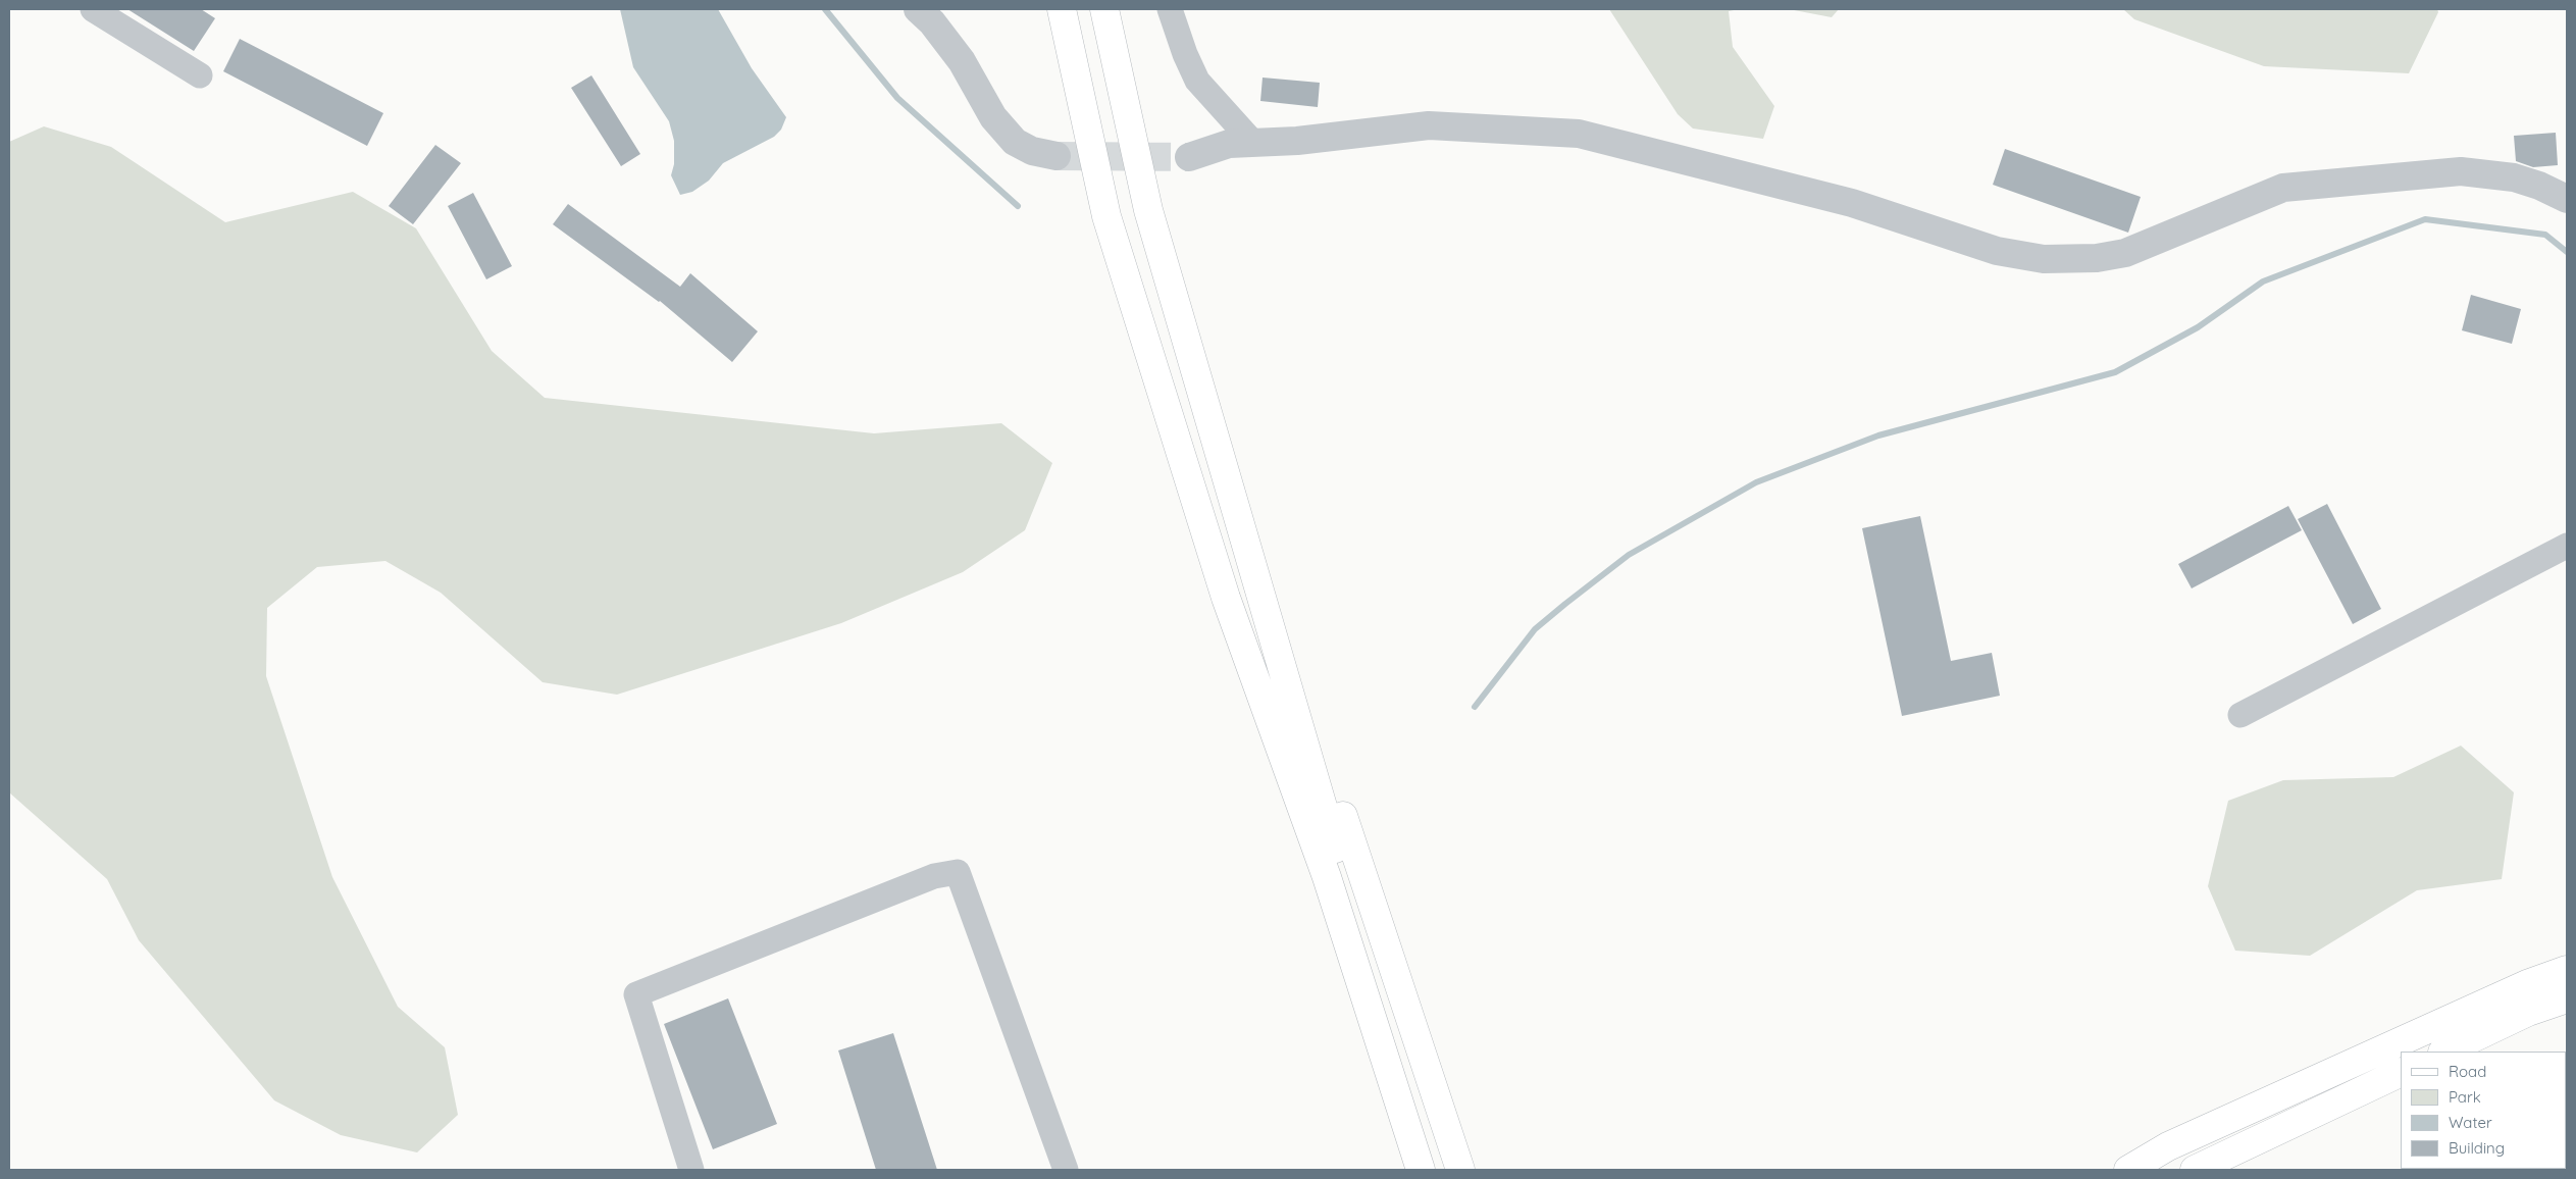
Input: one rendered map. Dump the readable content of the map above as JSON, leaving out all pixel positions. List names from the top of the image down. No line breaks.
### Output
{"legend":["Road","Park","Water","Building"]}
